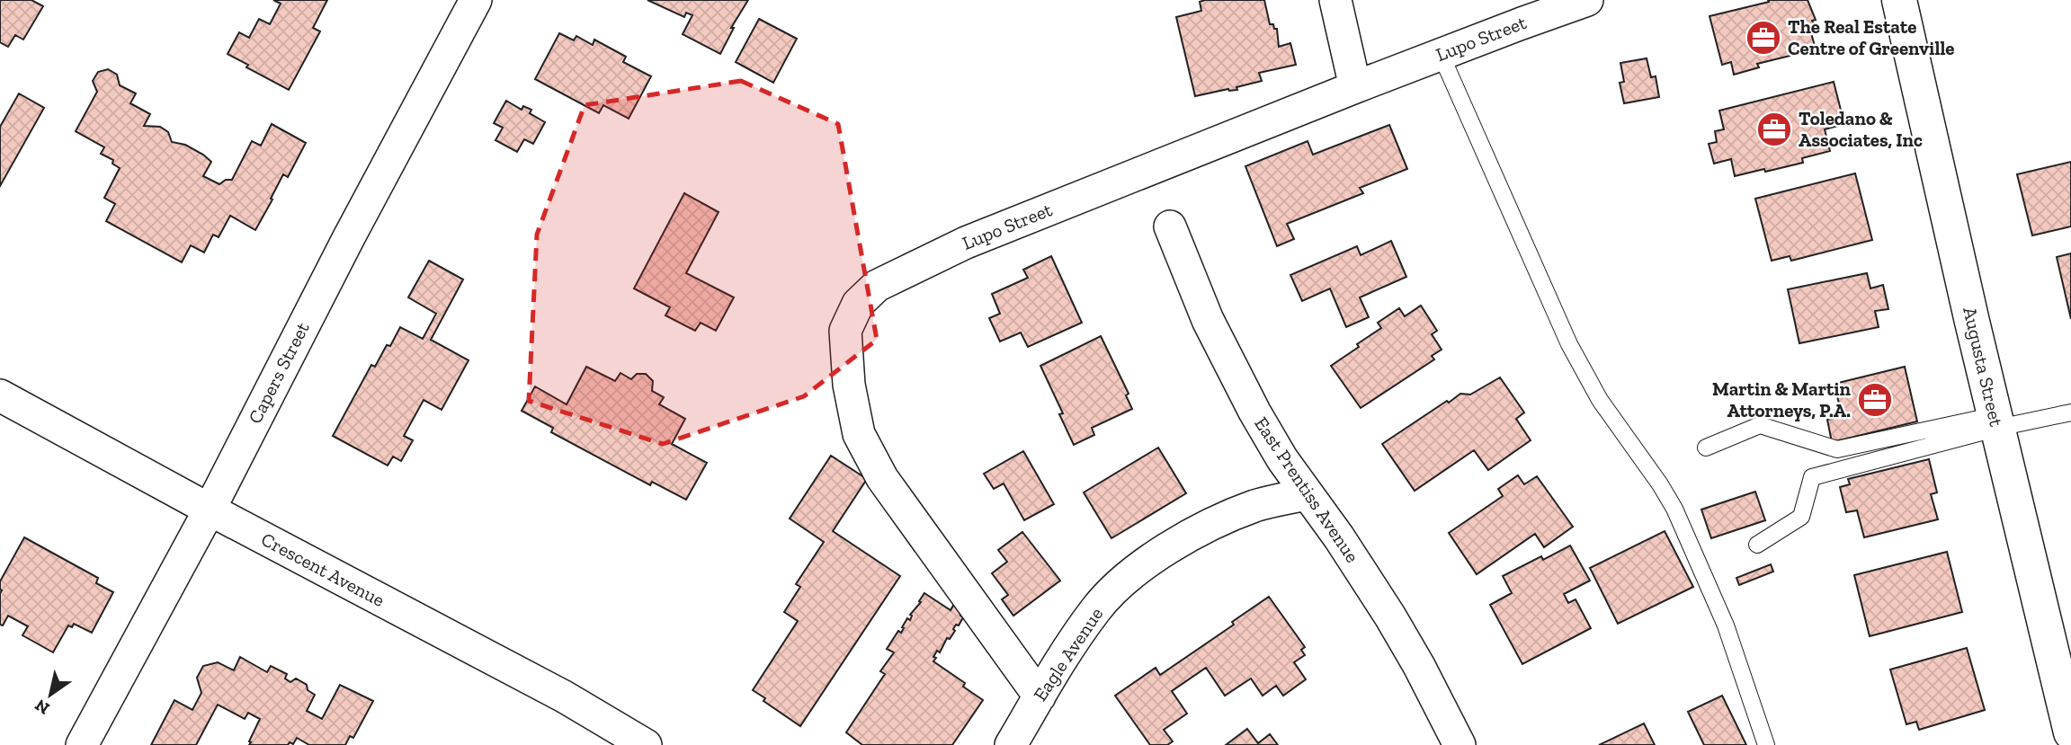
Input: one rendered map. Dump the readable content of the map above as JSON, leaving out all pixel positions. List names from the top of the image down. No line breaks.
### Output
{"streets":{"main road":["Augusta Street"],"street":["Lupo Street","Capers Street","East Prentiss Avenue","Crescent Avenue","Eagle Avenue"]},"crossings":[["Lupo Street","Eagle Avenue"],["Capers Street","Crescent Avenue"],["East Prentiss Avenue","Eagle Avenue"]],"places":{"office":["The Real Estate Centre of Greenville","Toledano & Associates, Inc","Martin & Martin Attorneys, P.A."]},"north":"bottom left"}
